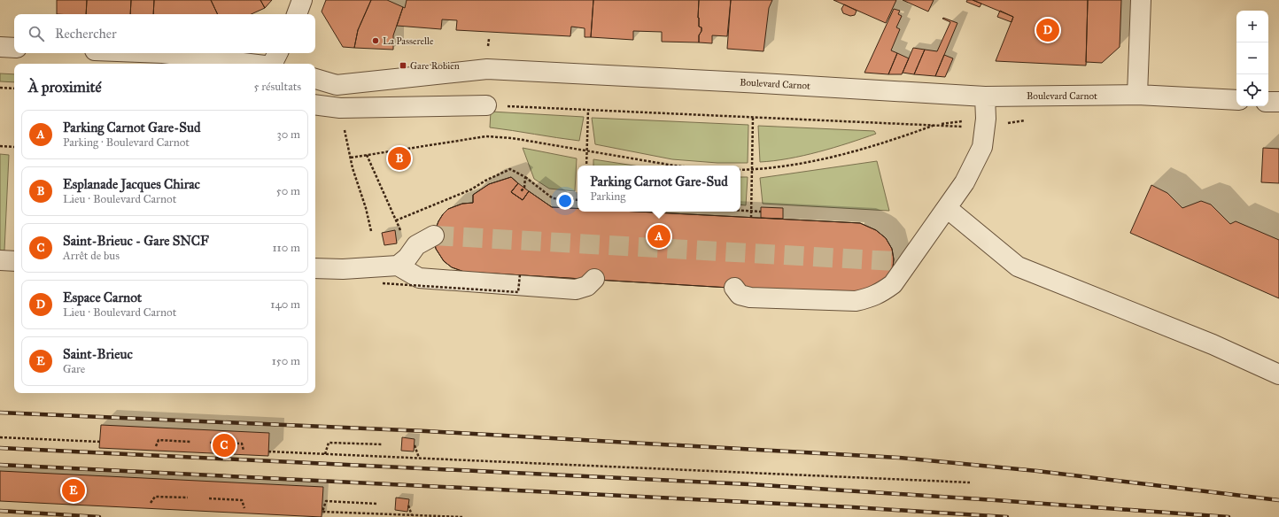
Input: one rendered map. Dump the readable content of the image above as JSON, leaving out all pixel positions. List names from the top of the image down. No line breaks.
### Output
{"streets":{"street":["Boulevard Carnot"]},"places":{"other":["La Passerelle"],"transit":["Gare Robien"]},"page":{"map_buttons":["+","−"],"search":"Rechercher","pins":["D","B","A","C","E"],"heading":["À proximité","5 résultats"],"list":[{"mark":"A","name":"Parking Carnot Gare-Sud","note":"Parking · Boulevard Carnot","value":"30 m"},{"mark":"B","name":"Esplanade Jacques Chirac","note":"Lieu · Boulevard Carnot","value":"50 m"},{"mark":"C","name":"Saint-Brieuc - Gare SNCF","note":"Arrêt de bus","value":"110 m"},{"mark":"D","name":"Espace Carnot","note":"Lieu · Boulevard Carnot","value":"140 m"},{"mark":"E","name":"Saint-Brieuc","note":"Gare","value":"150 m"}],"popup":["Parking Carnot Gare-Sud","Parking"]}}
